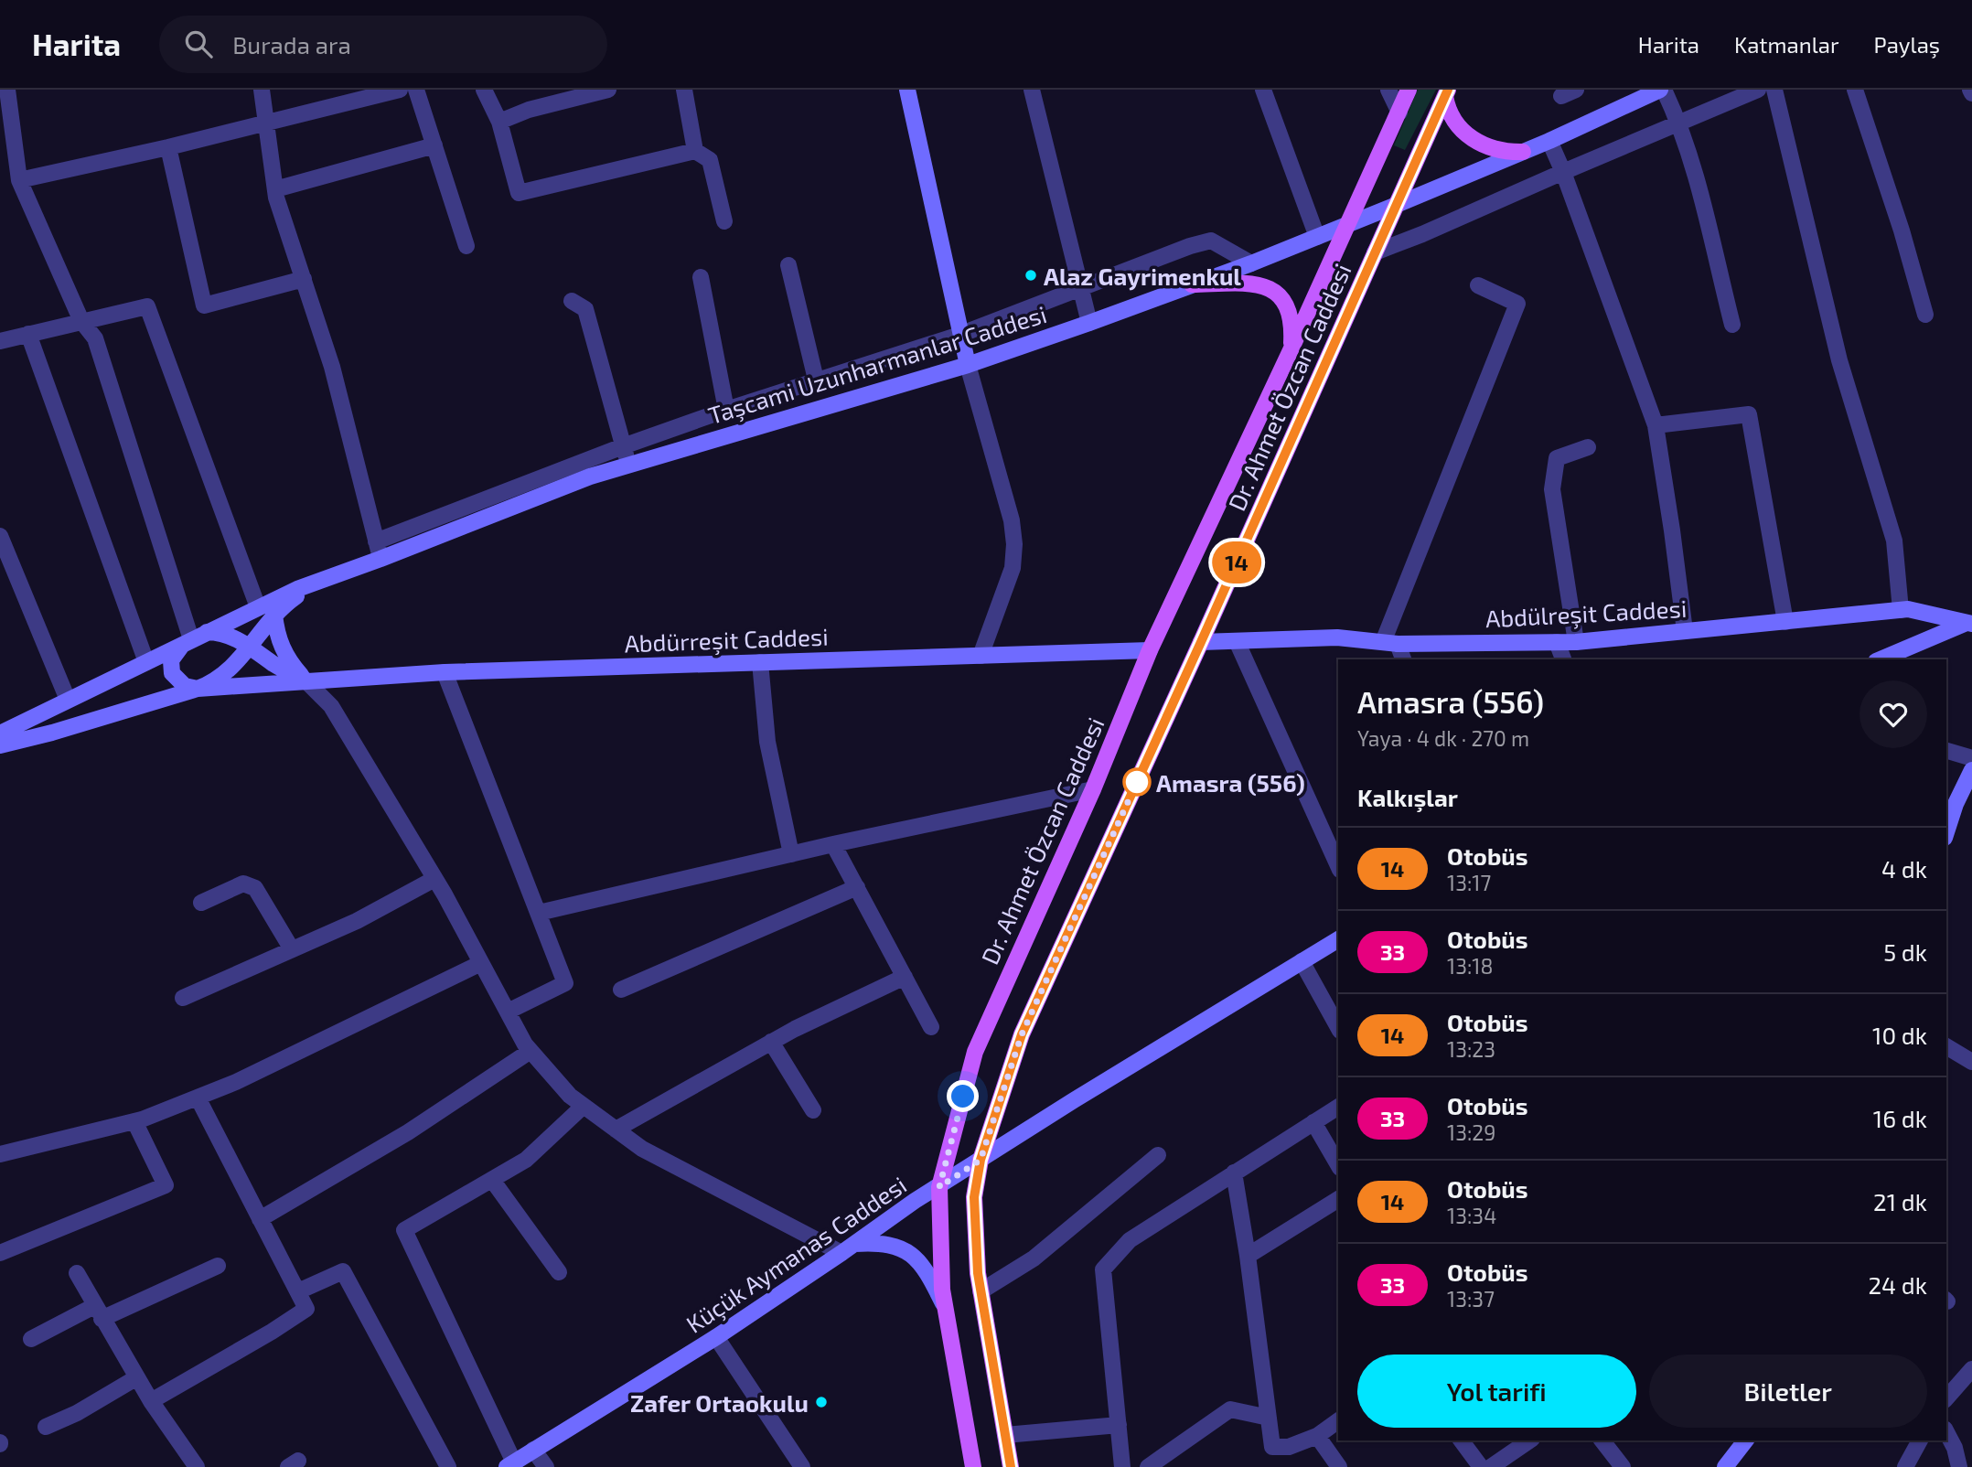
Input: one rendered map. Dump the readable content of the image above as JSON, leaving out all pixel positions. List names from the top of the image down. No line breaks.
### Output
{"streets":{"main road":["Dr. Ahmet Özcan Caddesi"],"street":["Taşcami Uzunharmanlar Caddesi","Abdülreşit Caddesi","Abdürreşit Caddesi","Küçük Aymanas Caddesi"]},"crossings":[["Taşcami Uzunharmanlar Caddesi","Dr. Ahmet Özcan Caddesi"],["Taşcami Uzunharmanlar Caddesi","Abdürreşit Caddesi"],["Dr. Ahmet Özcan Caddesi","Abdülreşit Caddesi"],["Dr. Ahmet Özcan Caddesi","Abdürreşit Caddesi"],["Dr. Ahmet Özcan Caddesi","Küçük Aymanas Caddesi"]],"places":["Alaz Gayrimenkul","Amasra (556)","Zafer Ortaokulu"],"lines":["bus line 14"],"page":{"header":"Harita","search":"Burada ara","nav":["Harita","Katmanlar","Paylaş"],"on_map":"14","heading":[["Amasra (556)","Yaya · 4 dk · 270 m"],"Kalkışlar"],"list":[{"mark":"14","name":"Otobüs","note":"13:17","value":"4 dk"},{"mark":"33","name":"Otobüs","note":"13:18","value":"5 dk"},{"mark":"14","name":"Otobüs","note":"13:23","value":"10 dk"},{"mark":"33","name":"Otobüs","note":"13:29","value":"16 dk"},{"mark":"14","name":"Otobüs","note":"13:34","value":"21 dk"},{"mark":"33","name":"Otobüs","note":"13:37","value":"24 dk"}],"buttons":["Yol tarifi","Biletler"]}}
